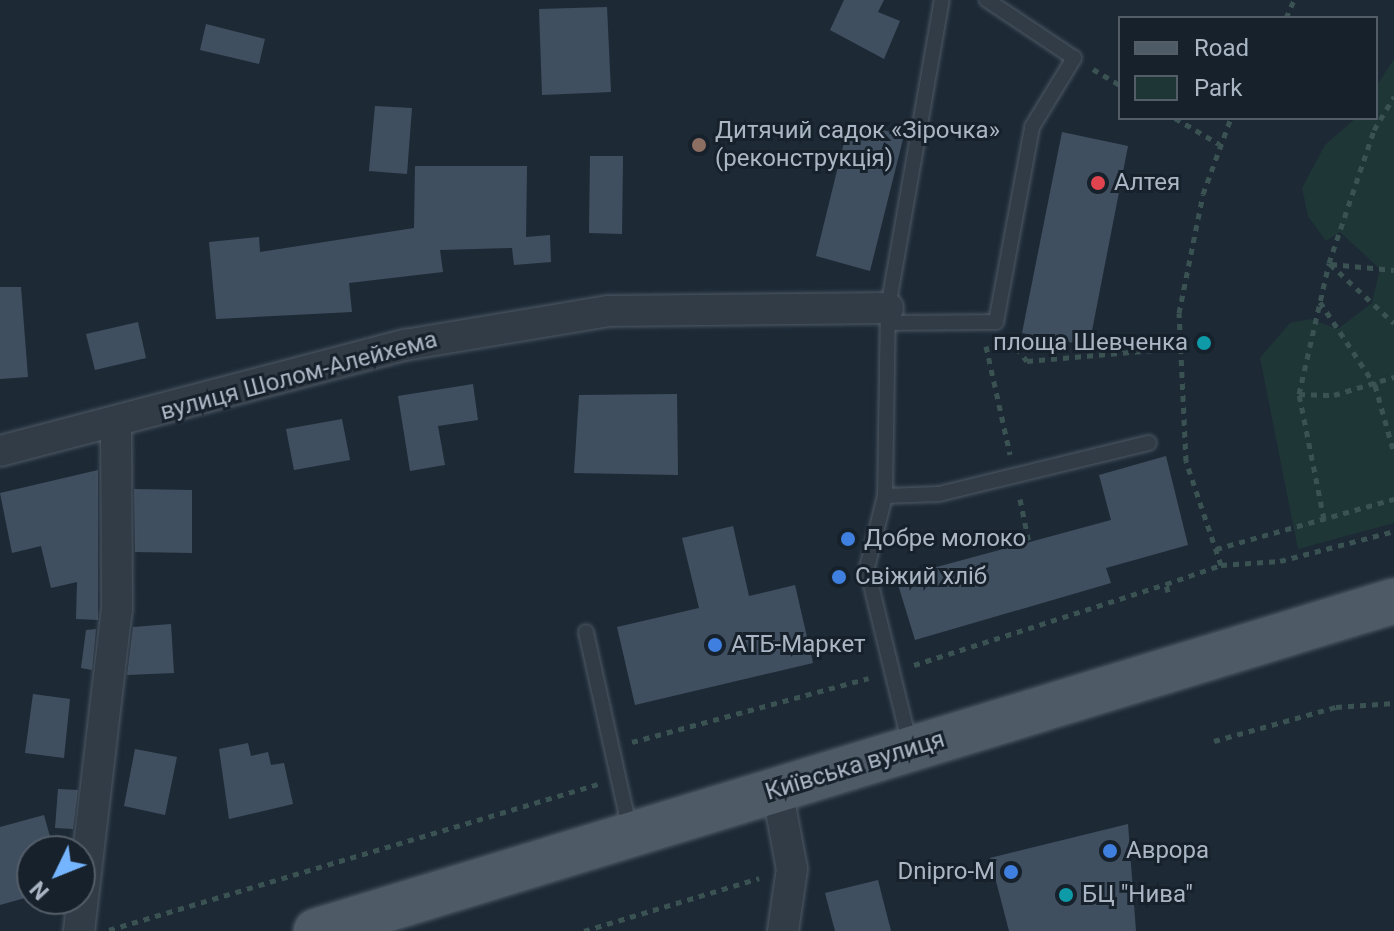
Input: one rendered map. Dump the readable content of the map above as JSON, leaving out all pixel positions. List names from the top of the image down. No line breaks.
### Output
{"streets":{"main road":["Київська вулиця"],"street":["вулиця Шолом-Алейхема"]},"places":["Дитячий садок «Зірочка» (реконструкція)","Алтея","площа Шевченка","Добре молоко","Свіжий хліб","АТБ-Маркет","Аврора","Dnipro-M","БЦ \"Нива\""],"legend":["Road","Park"],"north":"bottom left"}
